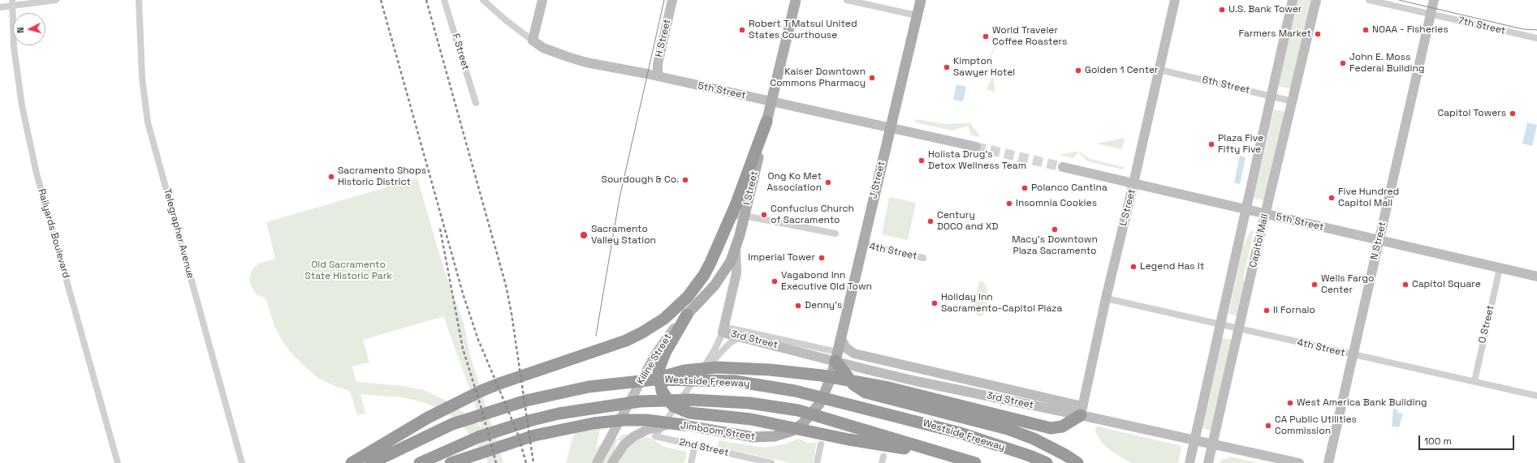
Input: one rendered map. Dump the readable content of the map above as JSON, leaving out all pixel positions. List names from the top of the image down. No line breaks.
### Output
{"streets":{"highway":["Westside Freeway"],"main road":["H Street","5th Street","J Street","I Street","L Street","Capitol Mall","N Street","3rd Street","Kiline Street","Jimboom Street"],"street":["7th Street","F Street","6th Street","Railyards Boulevard","Telegrapher Avenue","4th Street","O Street","2nd Street"]},"crossings":[["7th Street","N Street"],["H Street","5th Street"],["6th Street","L Street"],["6th Street","Capitol Mall"],["5th Street","J Street"],["5th Street","I Street"],["5th Street","L Street"],["5th Street","Capitol Mall"],["5th Street","N Street"],["5th Street","O Street"],["J Street","4th Street"],["J Street","3rd Street"],["J Street","Jimboom Street"],["I Street","3rd Street"],["I Street","2nd Street"],["L Street","4th Street"],["L Street","3rd Street"],["Capitol Mall","4th Street"],["Capitol Mall","3rd Street"],["N Street","4th Street"],["4th Street","O Street"],["3rd Street","Jimboom Street"]],"parks":["Old Sacramento State Historic Park"],"places":["U.S. Bank Tower","Robert T Matsui United States Courthouse","NOAA - Fisheries","Farmers Market","World Traveler Coffee Roasters","John E. Moss Federal Building","Kimpton Sawyer Hotel","Golden 1 Center","Kaiser Downtown Commons Pharmacy","Capitol Towers","Plaza Five Fifty Five","Holista Drug's Detox Wellness Team","Sacramento Shops Historic District","Sourdough & Co.","Ong Ko Met Association","Polanco Cantina","Five Hundred Capitol Mall","Insomnia Cookies","Confucius Church of Sacramento","Century DOCO and XD","Macy's Downtown Plaza Sacramento","Sacramento Valley Station","Imperial Tower","Legend Has It","Vagabond Inn Executive Old Town","Wells Fargo Center","Capitol Square","Holiday Inn Sacramento-Capitol Plaza","Denny's","Il Fornaio","West America Bank Building","CA Public Utilities Commission"],"scale_bar":"100 m","north":"left"}
